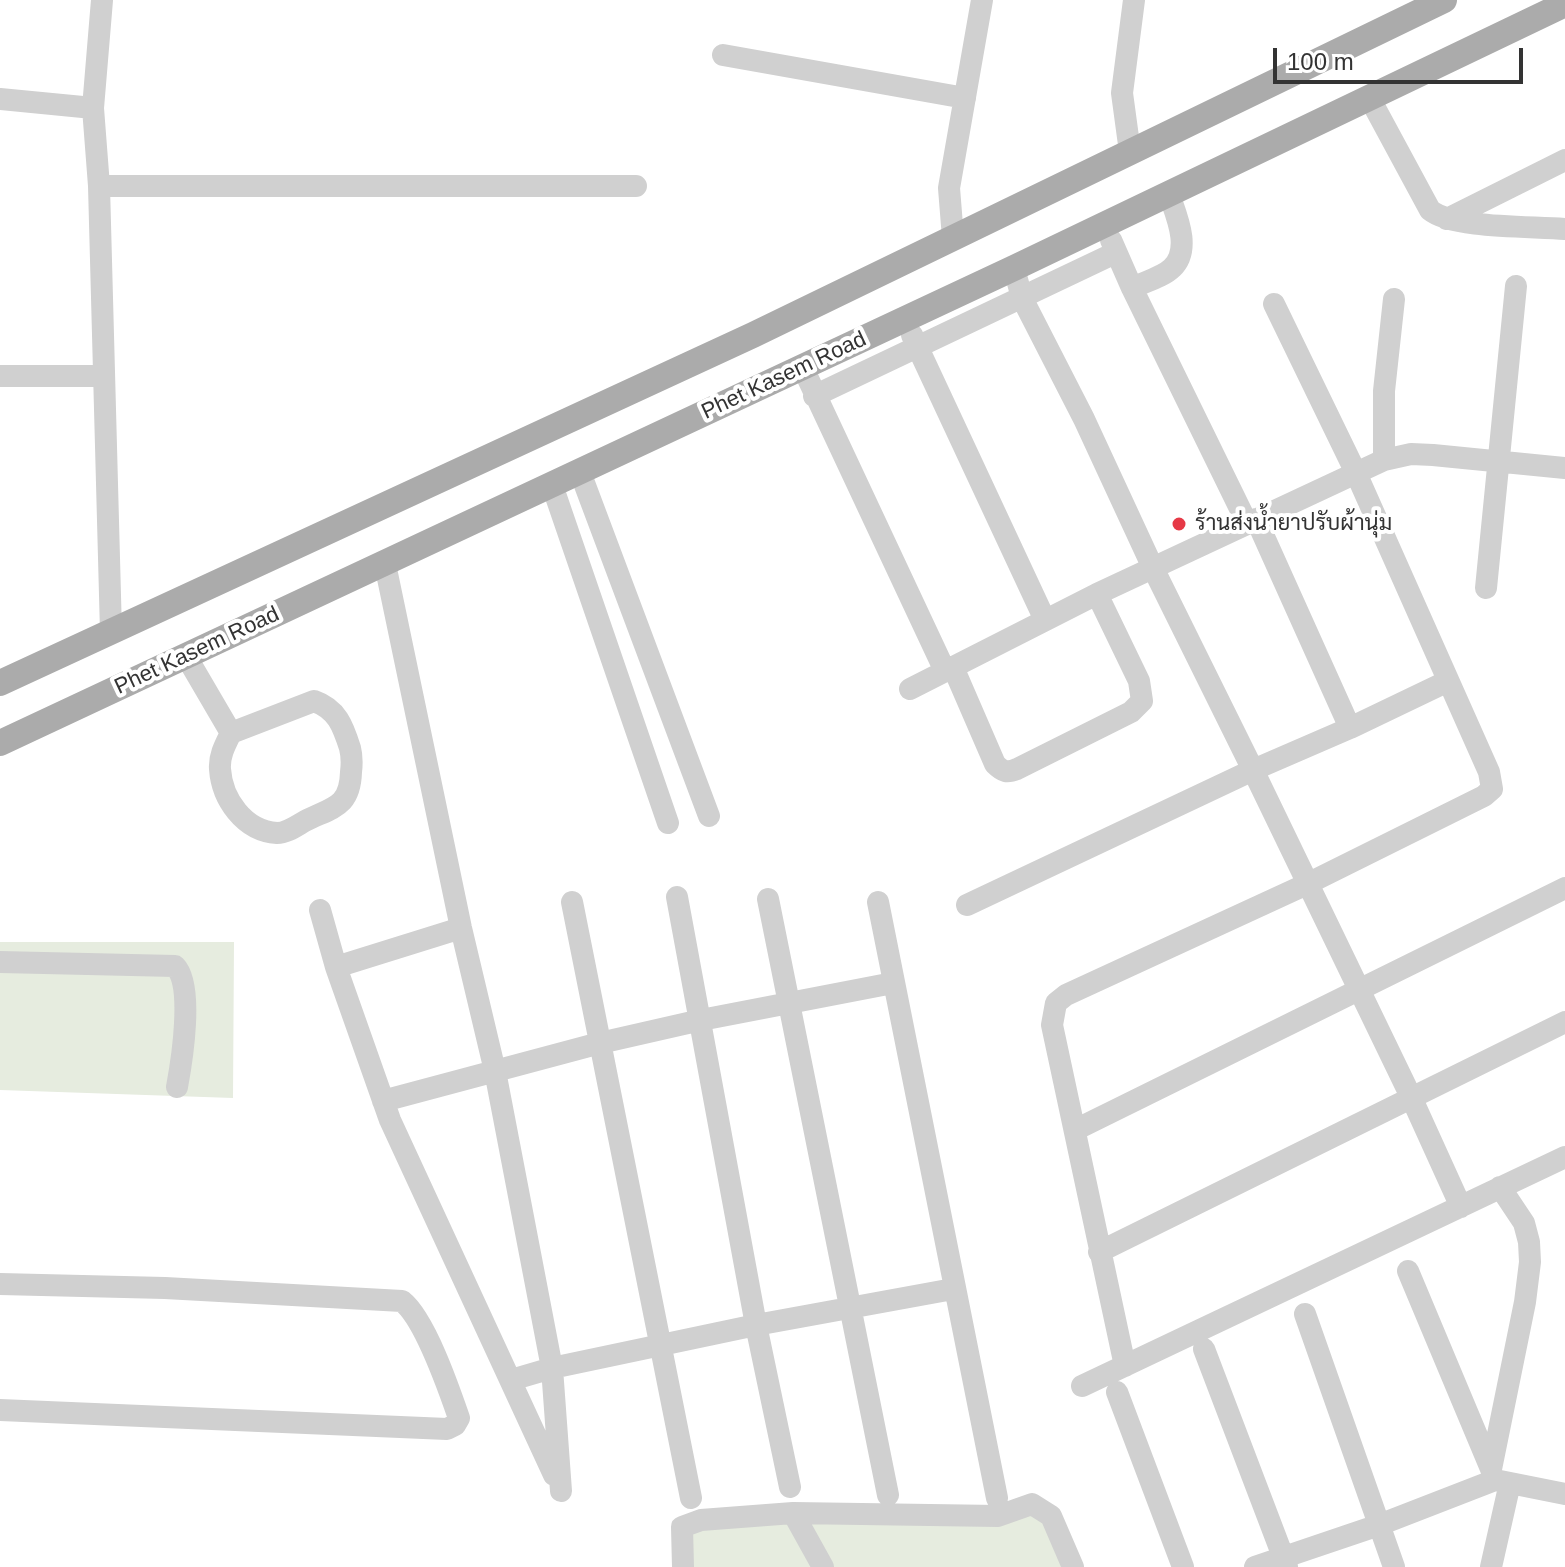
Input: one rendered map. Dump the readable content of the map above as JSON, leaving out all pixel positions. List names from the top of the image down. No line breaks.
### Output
{"streets":{"main road":["Phet Kasem Road"]},"places":["ร้านส่งน้ำยาปรับผ้านุ่ม"],"scale_bar":"100 m"}
